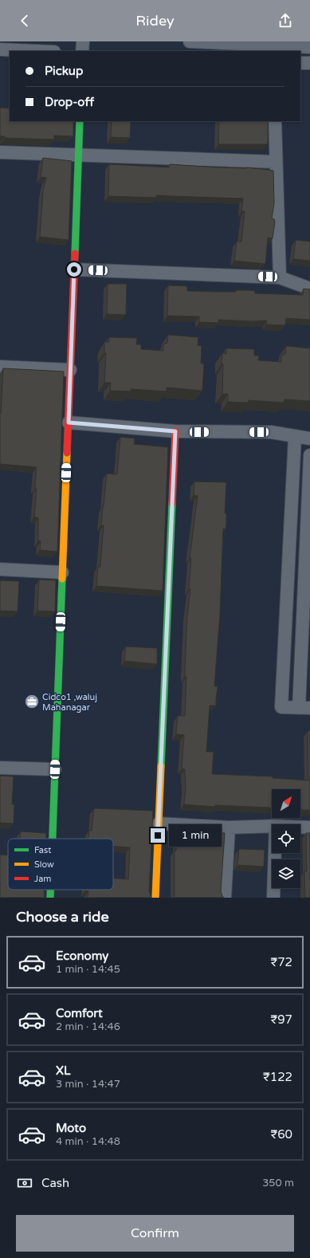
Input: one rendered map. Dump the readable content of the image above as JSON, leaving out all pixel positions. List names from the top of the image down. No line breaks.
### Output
{"places":{"office":["Cidco1 ,waluj Mahanagar"]},"legend":["Fast","Slow","Jam"],"north":"top right","page":{"header":"Ridey","banner":["Pickup","Drop-off"],"bubble":"1 min","heading":"Choose a ride","list":[{"name":"Economy","note":"1 min · 14:45","value":"₹72"},{"name":"Comfort","note":"2 min · 14:46","value":"₹97"},{"name":"XL","note":"3 min · 14:47","value":"₹122"},{"name":"Moto","note":"4 min · 14:48","value":"₹60"}],"pay":["Cash","350 m"],"buttons":"Confirm"}}
